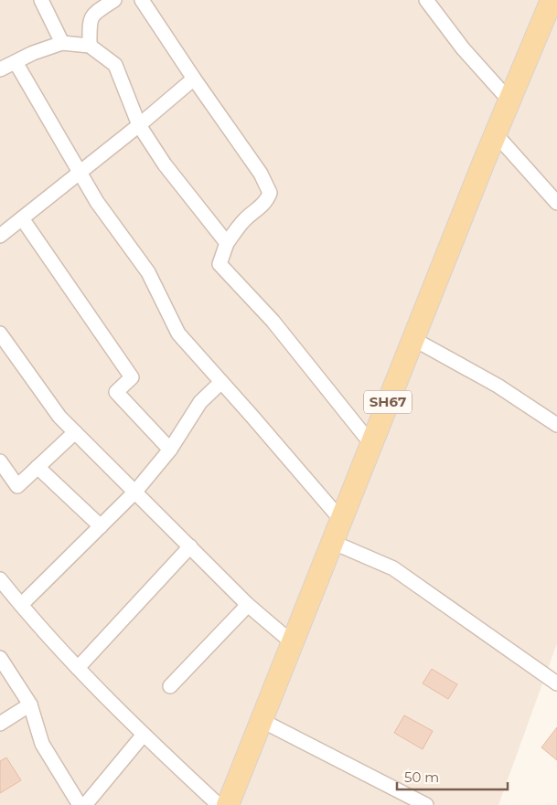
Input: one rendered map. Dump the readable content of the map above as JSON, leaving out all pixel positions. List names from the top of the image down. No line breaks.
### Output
{"streets":{"main road":["SH67"]},"scale_bar":"50 m"}
